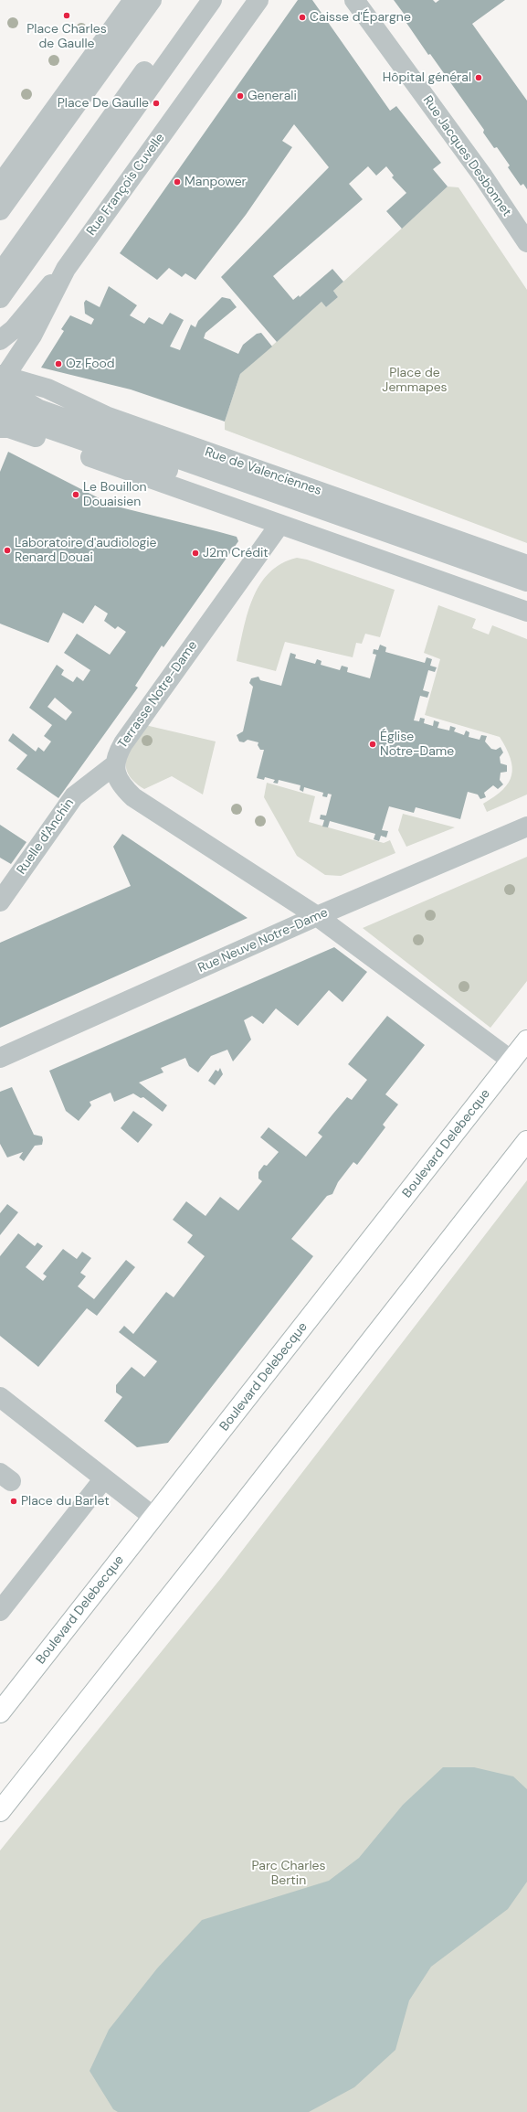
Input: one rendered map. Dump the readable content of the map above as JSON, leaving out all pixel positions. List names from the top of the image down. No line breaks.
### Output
{"streets":{"main road":["Boulevard Delebecque"],"street":["Rue Jacques Desbonnet","Rue François Cuvelle","Rue de Valenciennes","Terrasse Notre-Dame","Ruelle d'Anchin","Rue Neuve Notre-Dame"]},"crossings":[["Rue François Cuvelle","Rue de Valenciennes"],["Terrasse Notre-Dame","Ruelle d'Anchin"],["Terrasse Notre-Dame","Rue Neuve Notre-Dame"],["Terrasse Notre-Dame","Boulevard Delebecque"]],"parks":["Place de Jemmapes","Parc Charles Bertin"],"places":["Place Charles de Gaulle","Caisse d'Épargne","Hôpital général","Generali","Place De Gaulle","Manpower","Oz Food","Le Bouillon Douaisien","Laboratoire d'audiologie Renard Douai","J2m Crédit","Église Notre-Dame","Place du Barlet"]}
